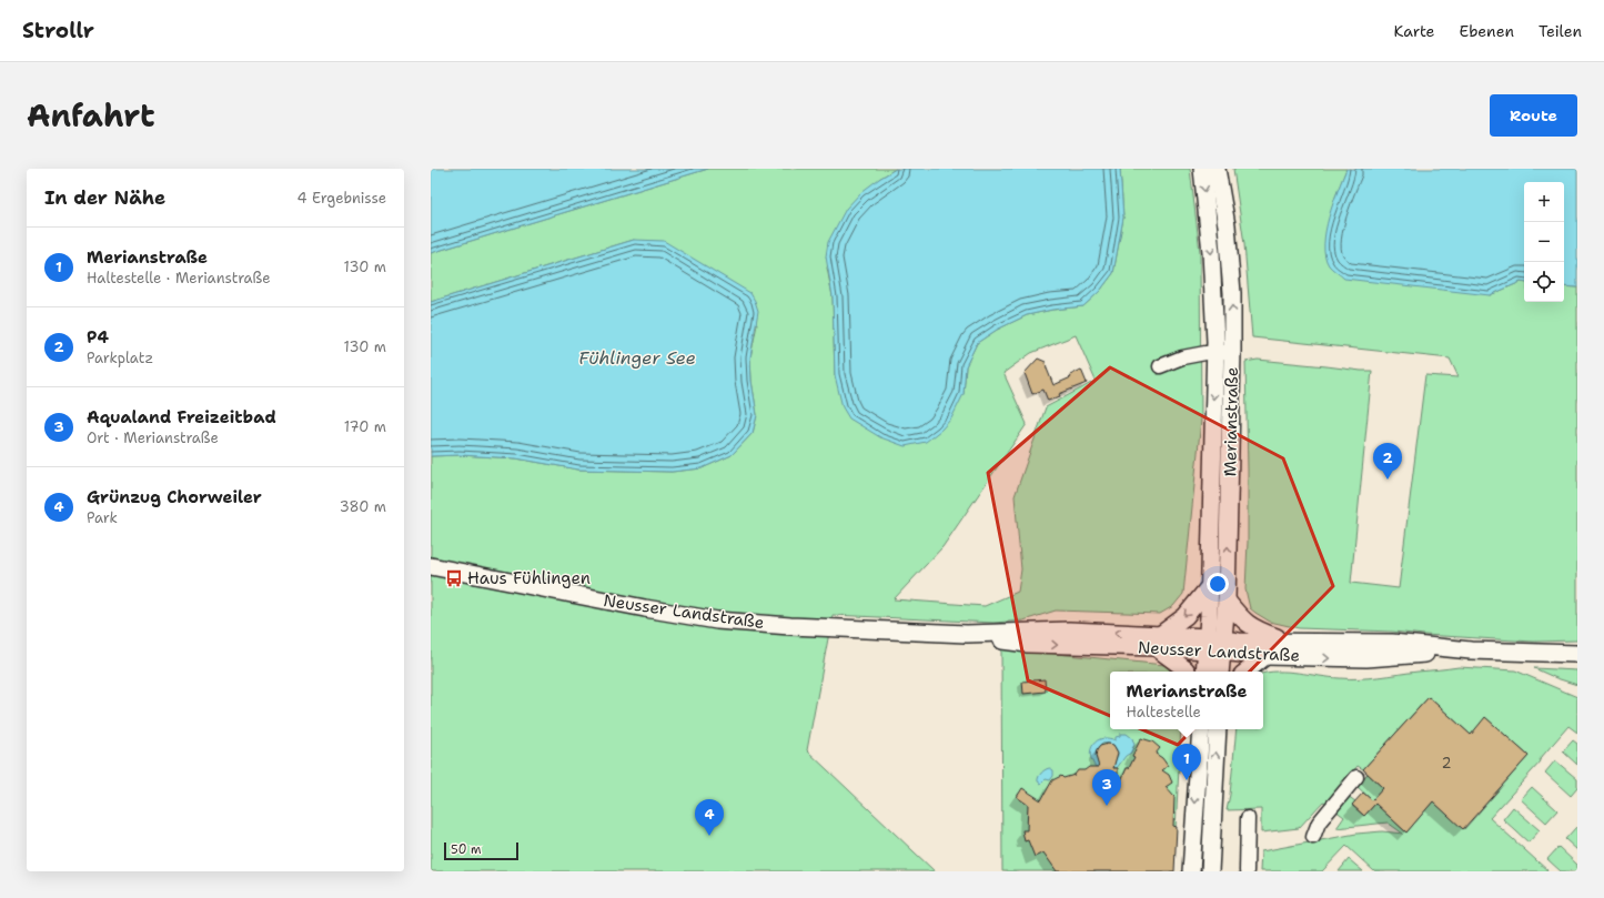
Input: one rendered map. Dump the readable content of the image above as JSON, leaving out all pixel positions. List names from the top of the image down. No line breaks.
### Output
{"streets":{"main road":["Merianstraße","Neusser Landstraße"]},"crossings":[["Merianstraße","Neusser Landstraße"]],"water":["Fühlinger See"],"places":{"bus stop":["Haus Fühlingen"]},"house_numbers":["2"],"scale_bar":"50 m","page":{"header":"Strollr","nav":["Karte","Ebenen","Teilen"],"title":"Anfahrt","buttons":"Route","heading":["In der Nähe","4 Ergebnisse"],"map_buttons":["+","−"],"list":[{"mark":"1","name":"Merianstraße","note":"Haltestelle · Merianstraße","value":"130 m"},{"mark":"2","name":"P4","note":"Parkplatz","value":"130 m"},{"mark":"3","name":"Aqualand Freizeitbad","note":"Ort · Merianstraße","value":"170 m"},{"mark":"4","name":"Grünzug Chorweiler","note":"Park","value":"380 m"}],"pins":["2","1","3","4"],"popup":["Merianstraße","Haltestelle"],"scale":"50 m"}}
